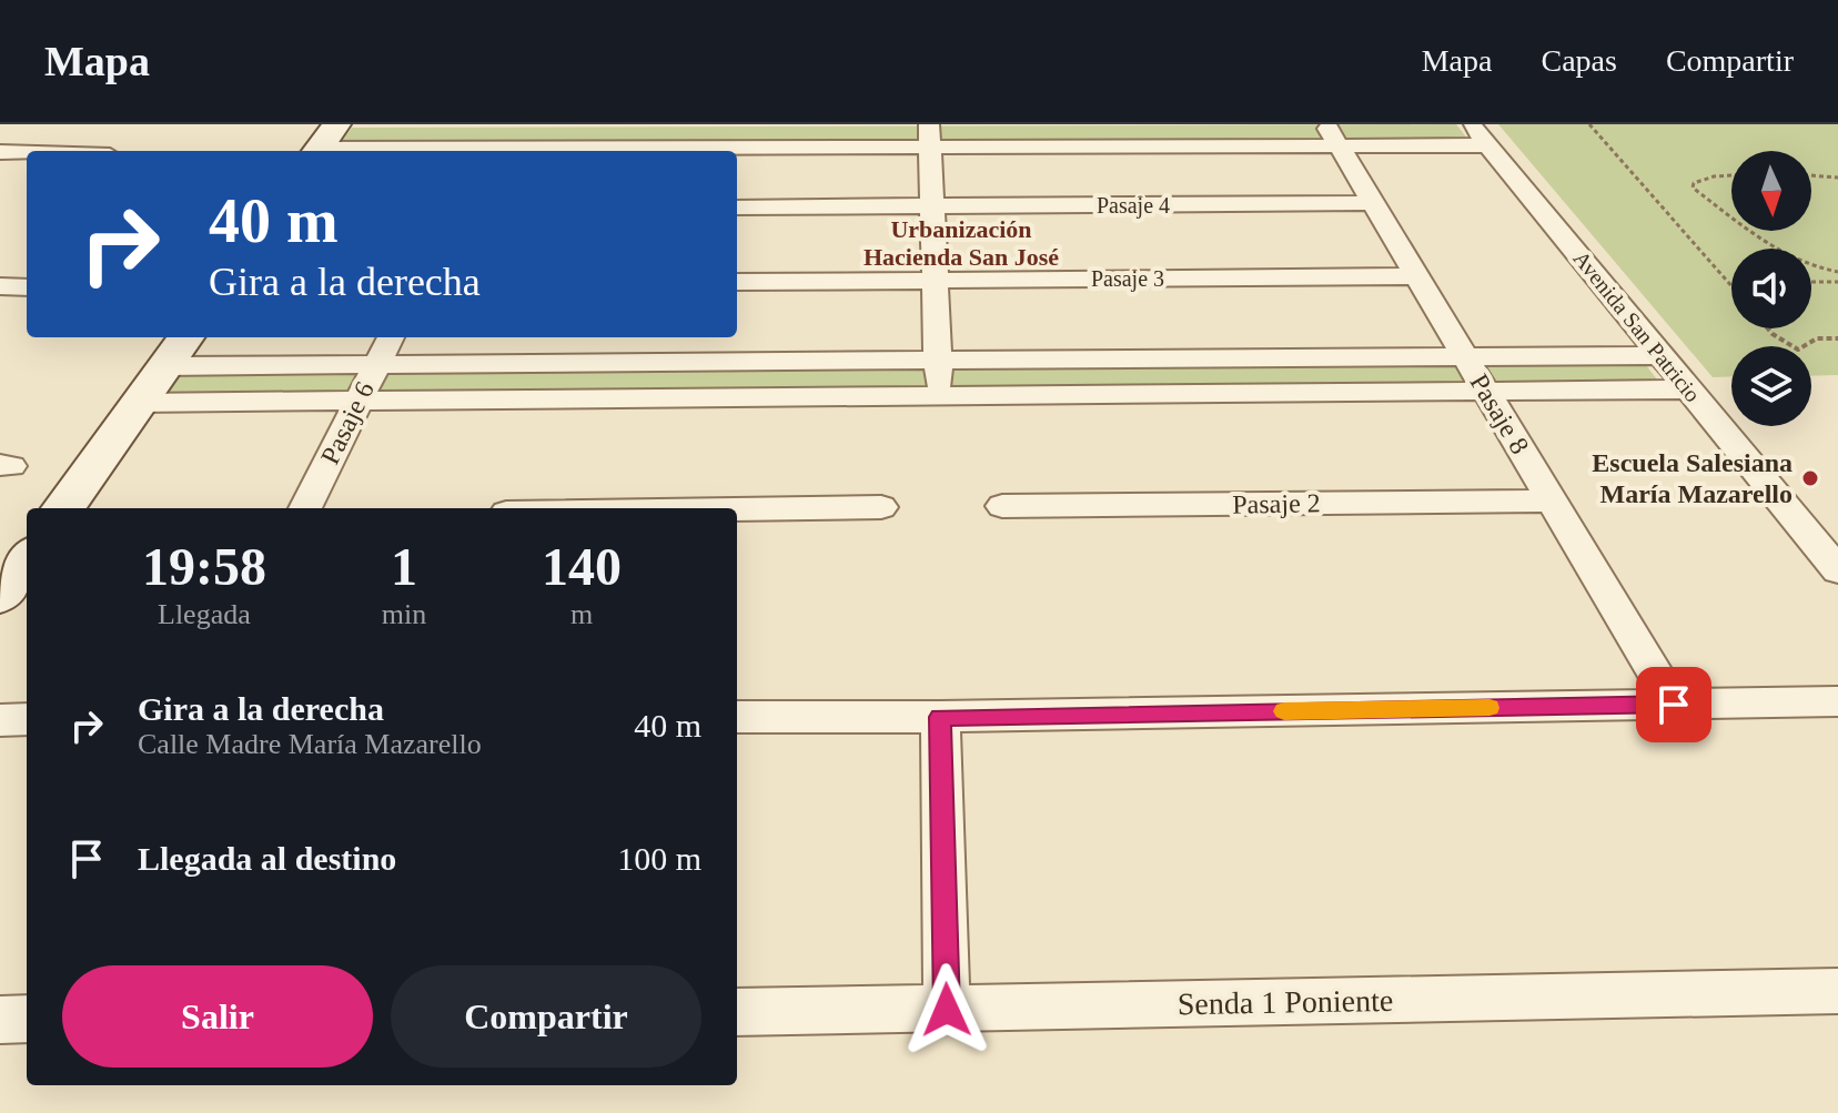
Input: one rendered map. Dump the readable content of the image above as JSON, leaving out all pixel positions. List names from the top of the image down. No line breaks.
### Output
{"streets":{"street":["Pasaje 4","Pasaje 3","Avenida San Patricio","Pasaje 8","Pasaje 6","Pasaje 2","Senda 1 Poniente"]},"crossings":[["Pasaje 4","Pasaje 8"],["Pasaje 3","Pasaje 8"],["Pasaje 8","Pasaje 2"]],"districts":["Urbanización Hacienda San José"],"places":["Escuela Salesiana María Mazarello"],"north":"bottom","page":{"header":"Mapa","nav":["Mapa","Capas","Compartir"],"turn":["40 m","Gira a la derecha"],"eta":["19:58","Llegada","1","min","140","m"],"list":[{"name":"Gira a la derecha","note":"Calle Madre María Mazarello","value":"40 m"},{"name":"Llegada al destino","value":"100 m"}],"buttons":["Salir","Compartir"]}}
